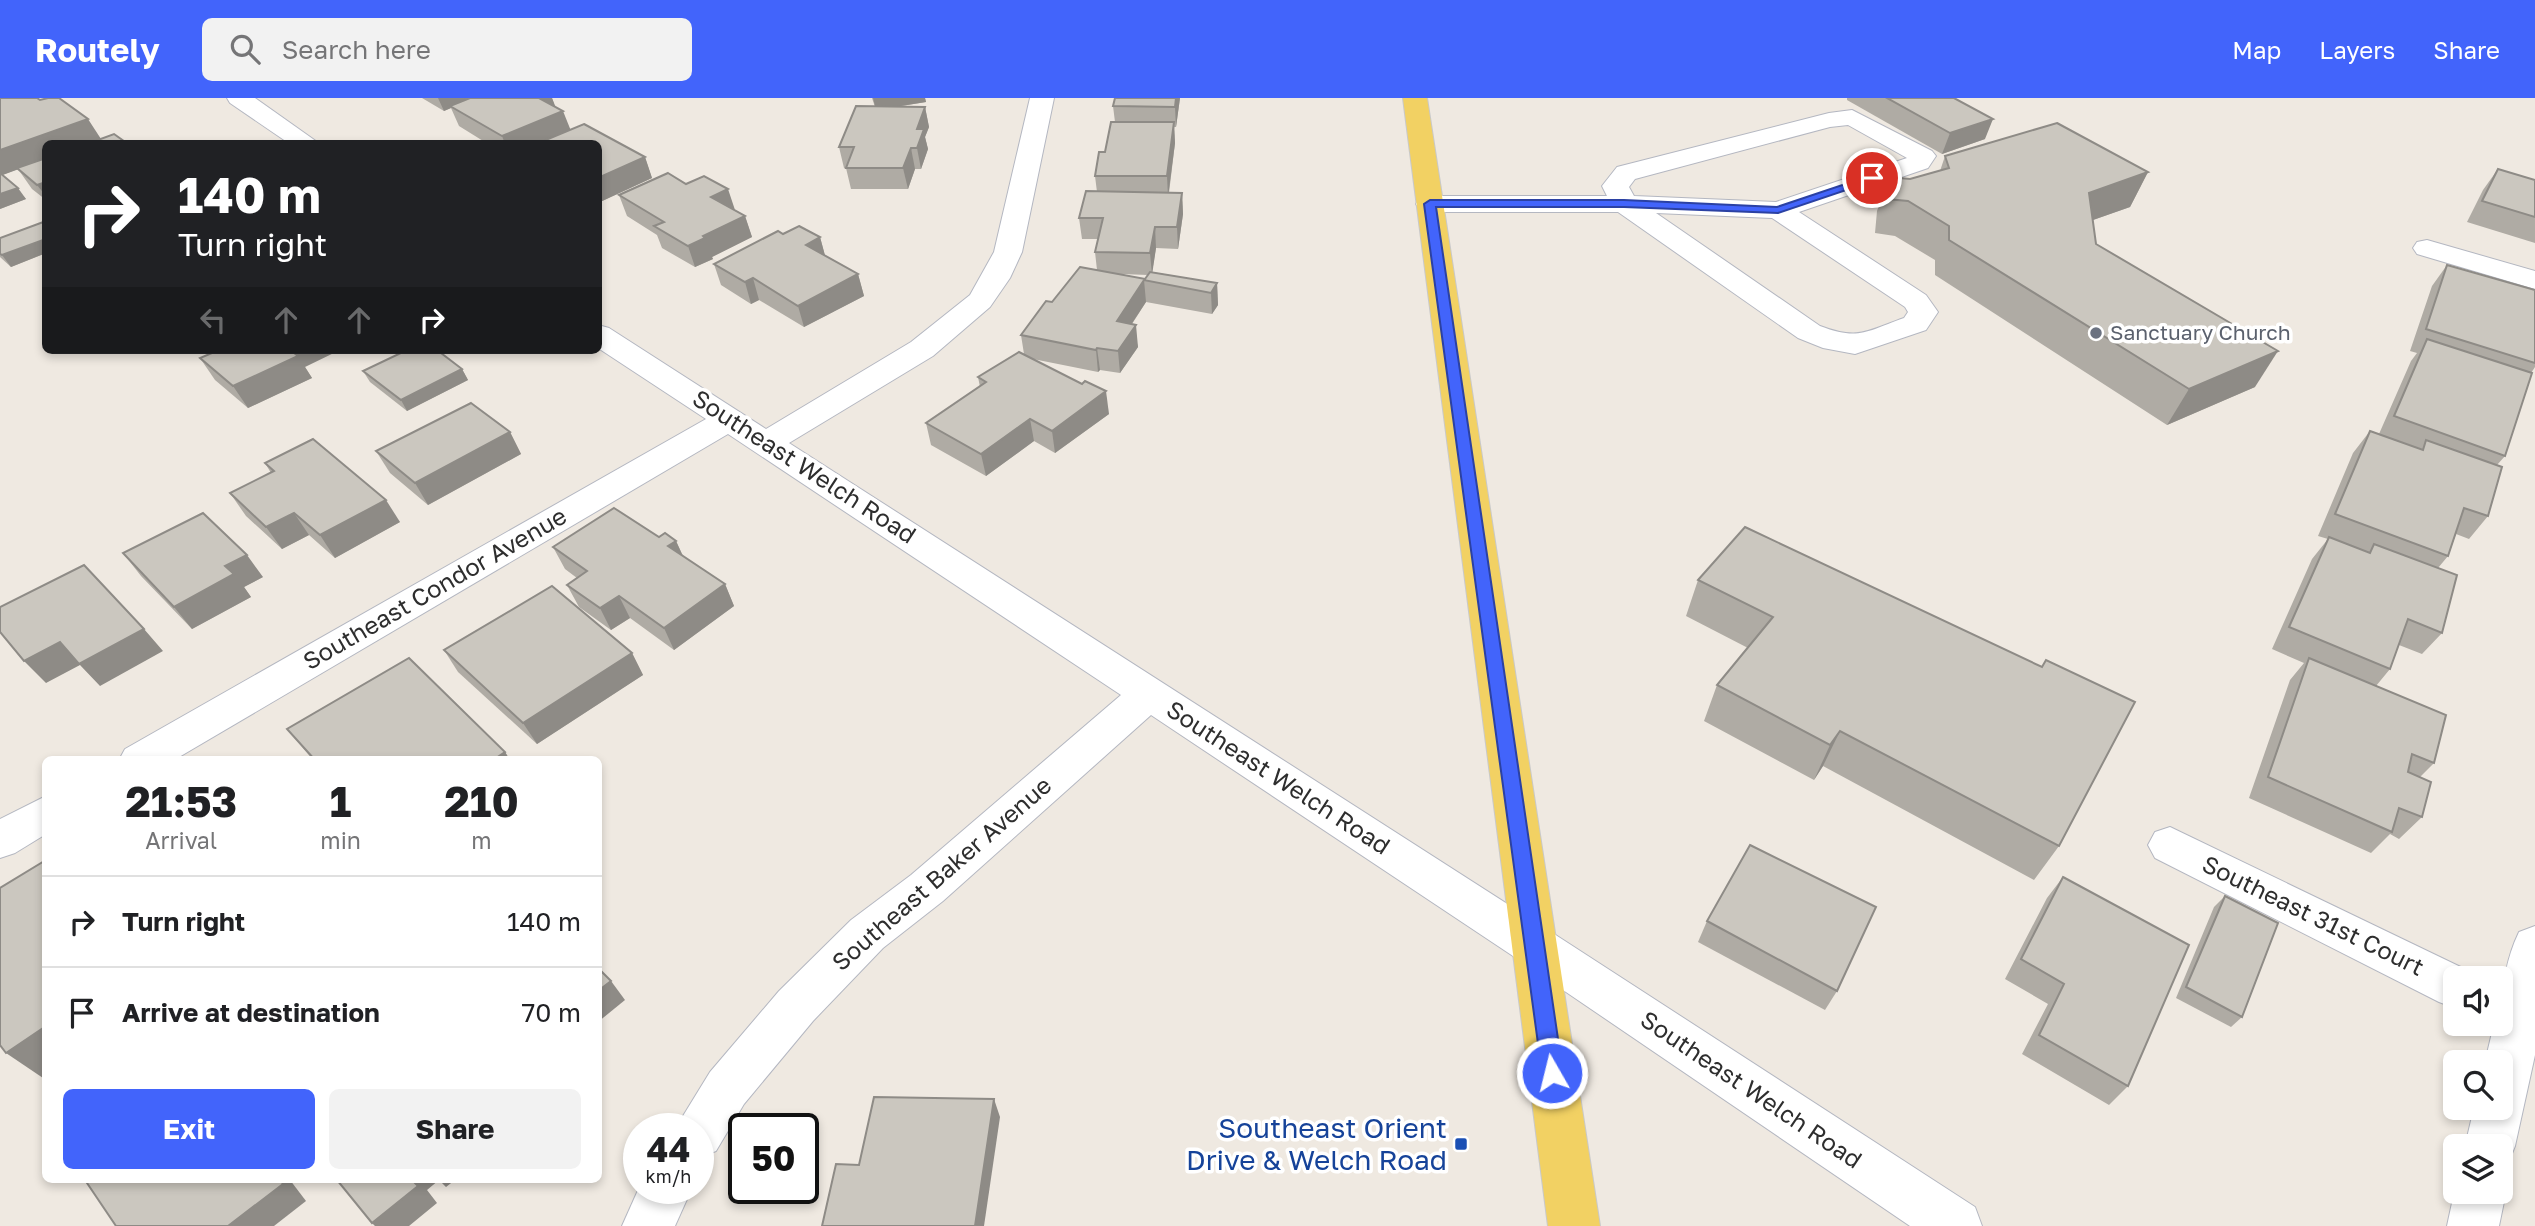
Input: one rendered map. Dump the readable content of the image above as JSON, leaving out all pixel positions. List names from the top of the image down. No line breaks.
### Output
{"streets":{"street":["Southeast Welch Road","Southeast Condor Avenue","Southeast Baker Avenue","Southeast 31st Court"]},"crossings":[["Southeast Welch Road","Southeast Condor Avenue"],["Southeast Welch Road","Southeast Baker Avenue"]],"places":{"other":["Sanctuary Church"],"transit":["Southeast Orient Drive & Welch Road"]},"page":{"header":"Routely","search":"Search here","nav":["Map","Layers","Share"],"turn":["140 m","Turn right"],"eta":["21:53","Arrival","1","min","210","m"],"list":[{"name":"Turn right","value":"140 m"},{"name":"Arrive at destination","value":"70 m"}],"buttons":["Exit","Share"],"speed":"44 km/h","limit":"50"}}
